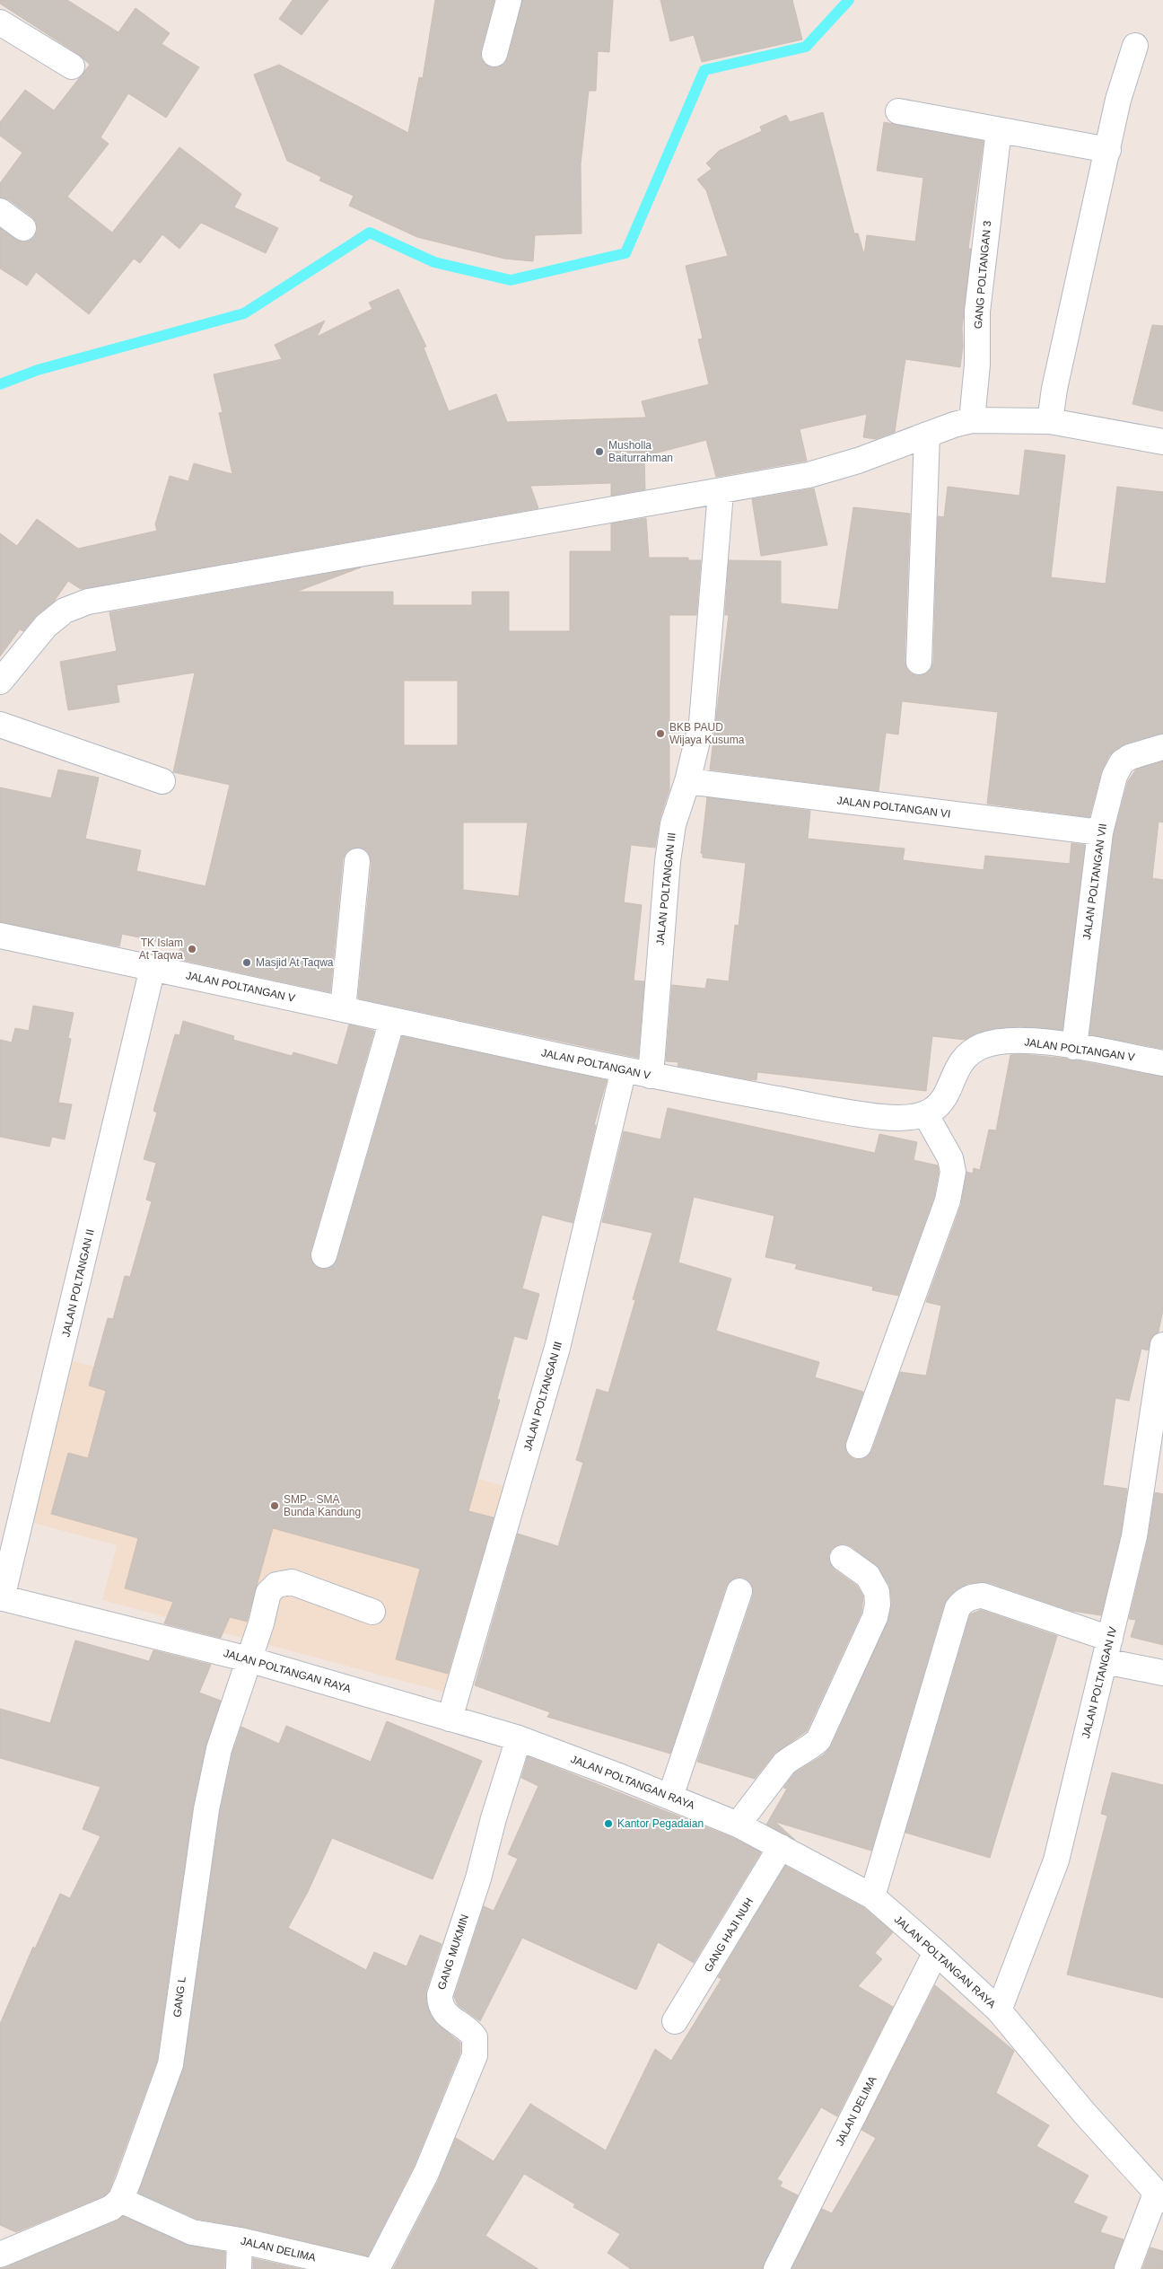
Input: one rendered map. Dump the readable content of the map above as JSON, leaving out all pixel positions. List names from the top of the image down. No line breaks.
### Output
{"streets":{"street":["GANG POLTANGAN 3","JALAN POLTANGAN VI","JALAN POLTANGAN VII","JALAN POLTANGAN III","JALAN POLTANGAN V","JALAN POLTANGAN II","JALAN POLTANGAN RAYA","JALAN POLTANGAN IV","GANG HAJI NUH","GANG MUKMIN","GANG L","JALAN DELIMA"]},"crossings":[["JALAN POLTANGAN VI","JALAN POLTANGAN VII"],["JALAN POLTANGAN VI","JALAN POLTANGAN III"],["JALAN POLTANGAN VII","JALAN POLTANGAN V"],["JALAN POLTANGAN III","JALAN POLTANGAN V"],["JALAN POLTANGAN III","JALAN POLTANGAN RAYA"],["JALAN POLTANGAN V","JALAN POLTANGAN II"],["JALAN POLTANGAN II","JALAN POLTANGAN RAYA"],["JALAN POLTANGAN RAYA","JALAN POLTANGAN IV"],["JALAN POLTANGAN RAYA","GANG HAJI NUH"],["JALAN POLTANGAN RAYA","GANG MUKMIN"],["JALAN POLTANGAN RAYA","GANG L"],["JALAN POLTANGAN RAYA","JALAN DELIMA"],["GANG L","JALAN DELIMA"]],"places":["Musholla Baiturrahman","BKB PAUD Wijaya Kusuma","TK Islam At Taqwa","Masjid At Taqwa","SMP - SMA Bunda Kandung","Kantor Pegadaian"]}
